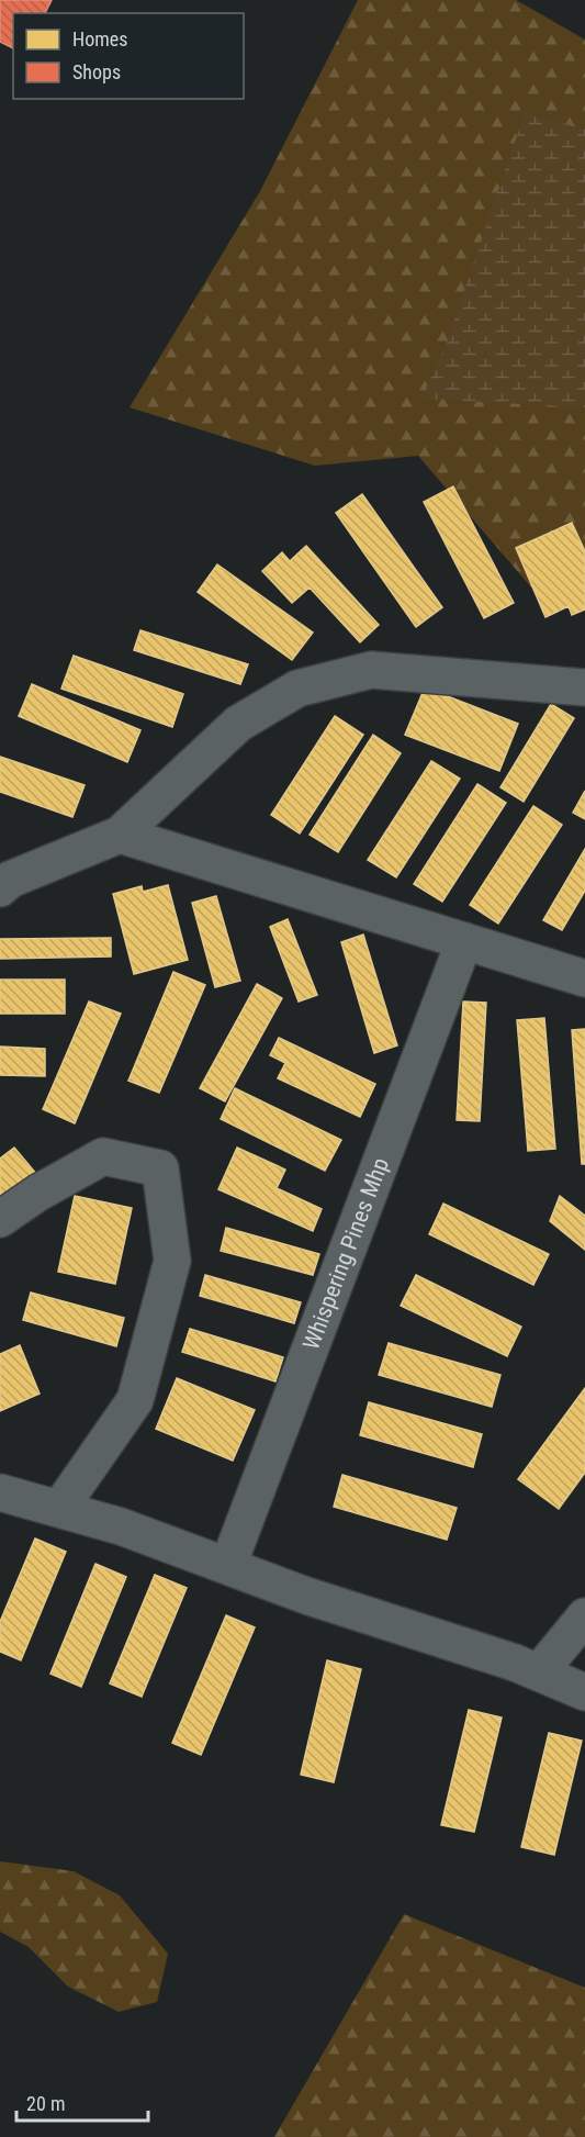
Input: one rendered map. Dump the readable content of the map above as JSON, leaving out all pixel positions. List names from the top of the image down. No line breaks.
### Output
{"streets":{"street":["Whispering Pines Mhp"]},"legend":["Homes","Shops"],"scale_bar":"20 m"}
